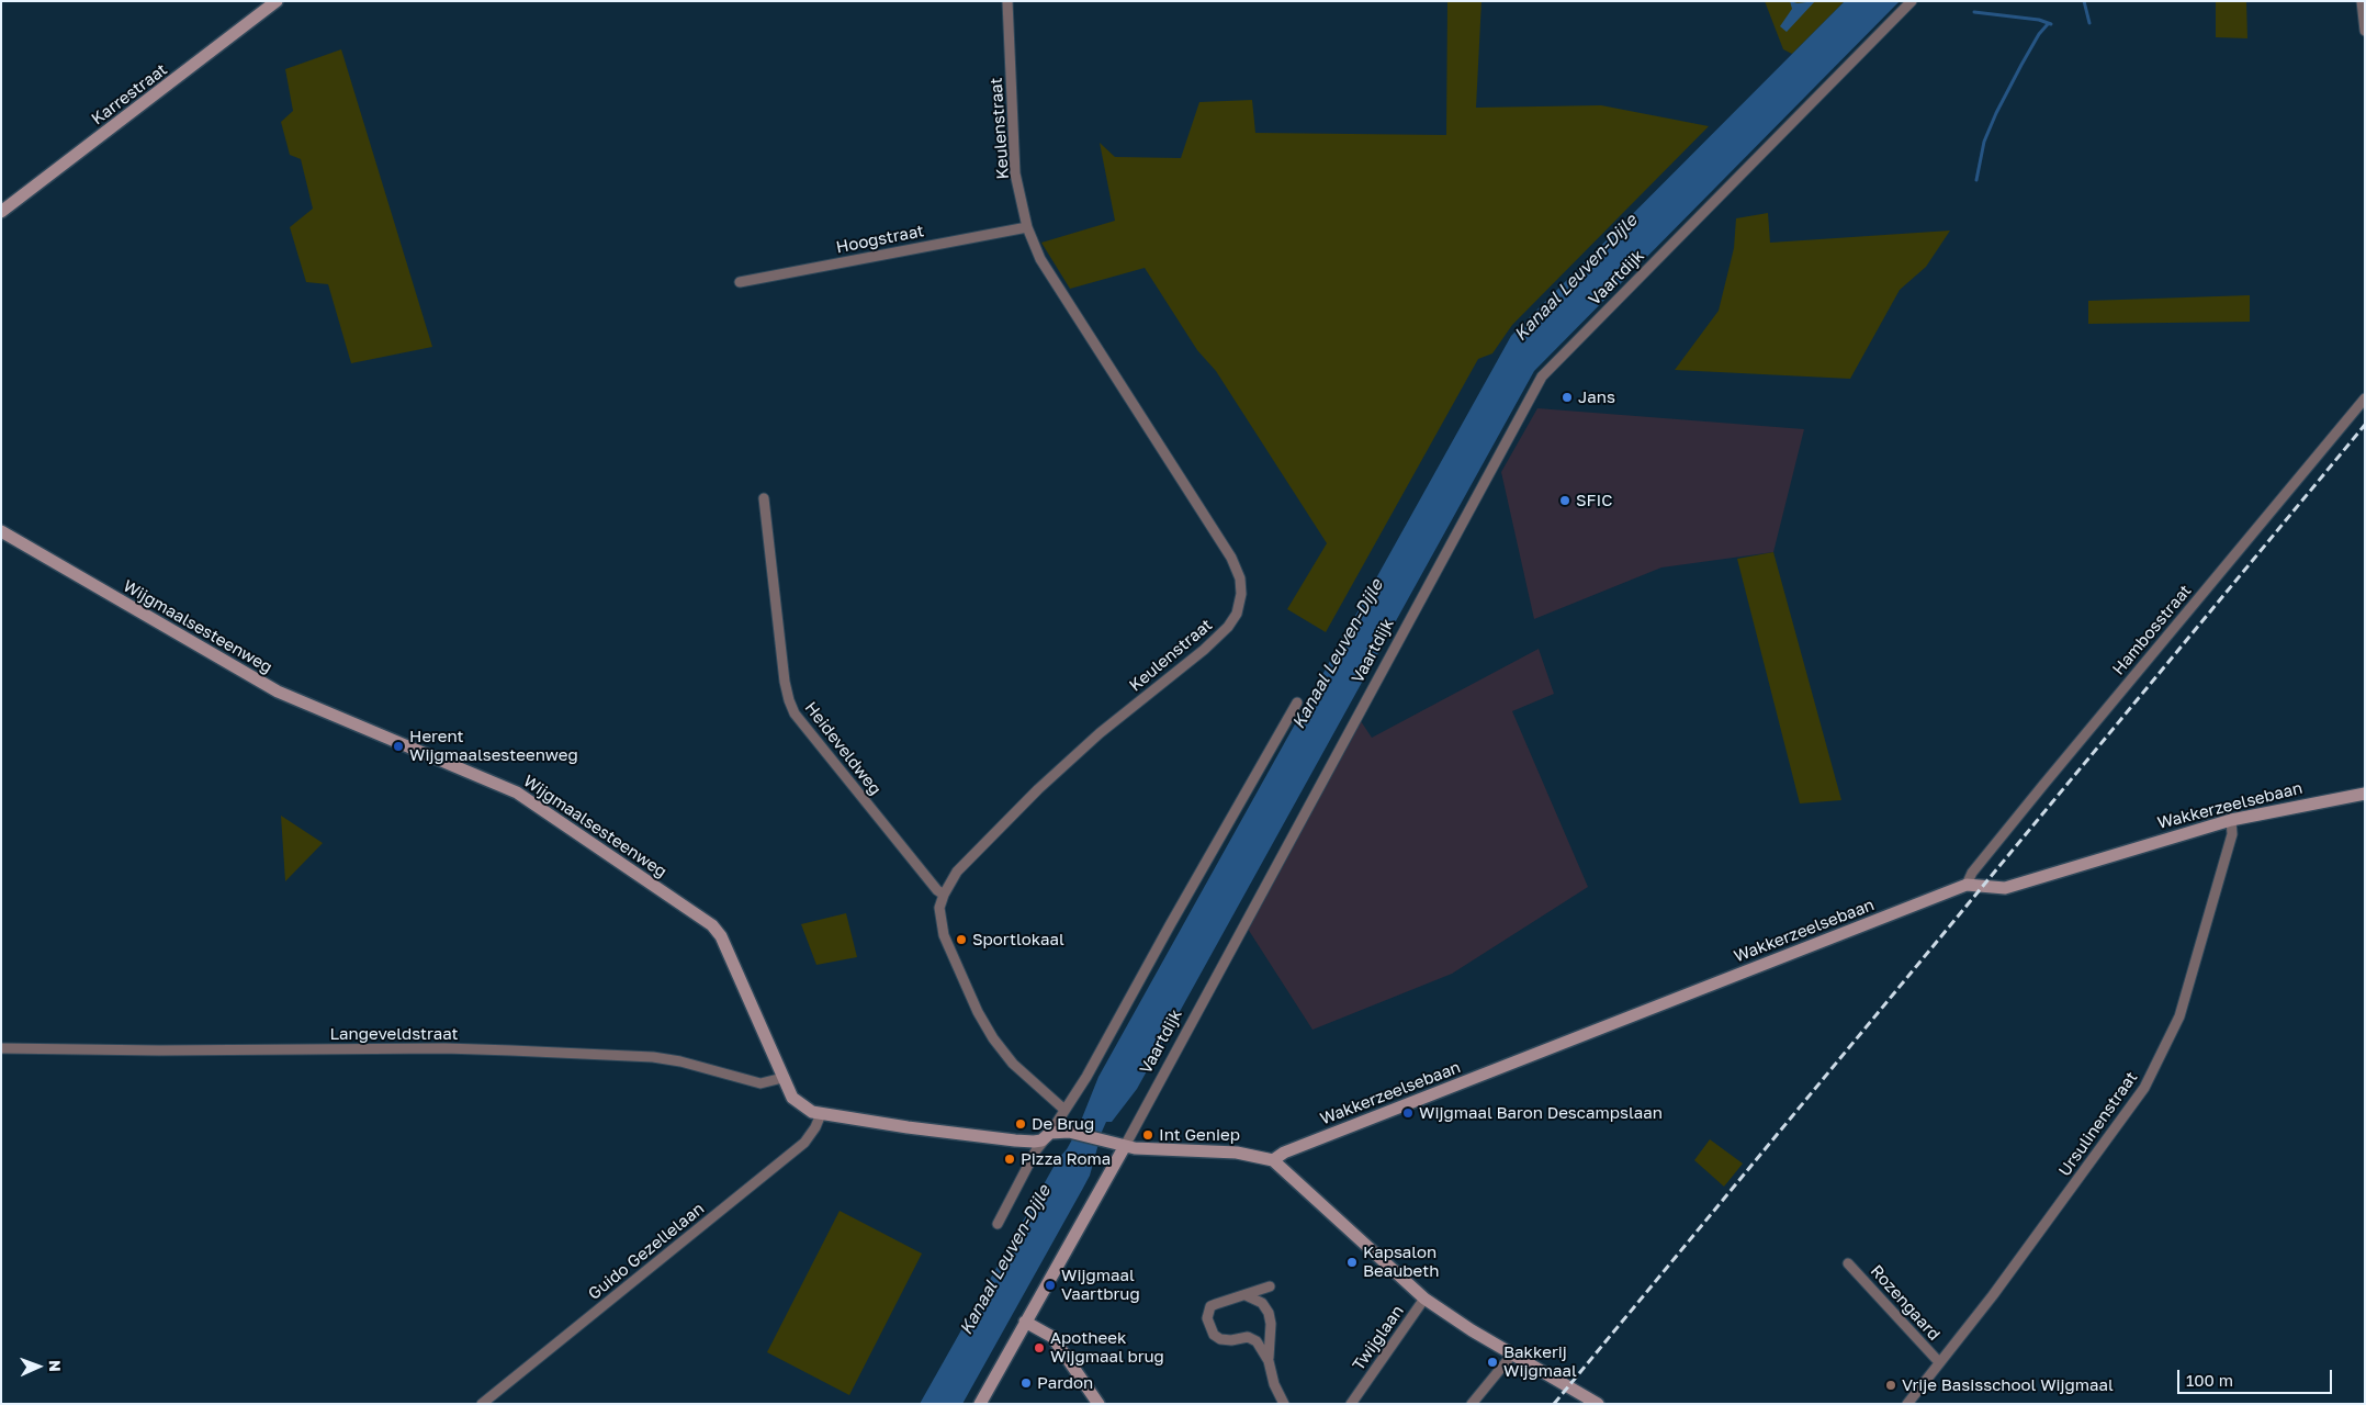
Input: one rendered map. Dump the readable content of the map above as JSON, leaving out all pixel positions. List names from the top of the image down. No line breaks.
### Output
{"streets":{"street":["Karrestraat","Keulenstraat","Hoogstraat","Vaartdijk","Wijgmaalsesteenweg","Hambosstraat","Heideveldweg","Wakkerzeelsebaan","Langeveldstraat","Ursulinenstraat","Guido Gezellelaan","Rozengaard","Twijglaan"]},"crossings":[["Keulenstraat","Hoogstraat"],["Keulenstraat","Heideveldweg"],["Vaartdijk","Wijgmaalsesteenweg"],["Wijgmaalsesteenweg","Langeveldstraat"],["Wijgmaalsesteenweg","Guido Gezellelaan"],["Hambosstraat","Wakkerzeelsebaan"],["Wakkerzeelsebaan","Ursulinenstraat"],["Ursulinenstraat","Rozengaard"]],"water":["Kanaal Leuven-Dijle"],"places":["Jans","SFIC","Herent Wijgmaalsesteenweg","Sportlokaal","Wijgmaal Baron Descampslaan","De Brug","Int Geniep","Pizza Roma","Kapsalon Beaubeth","Wijgmaal Vaartbrug","Apotheek Wijgmaal brug","Bakkerij Wijgmaal","Pardon","Vrije Basisschool Wijgmaal"],"scale_bar":"100 m","north":"right"}
